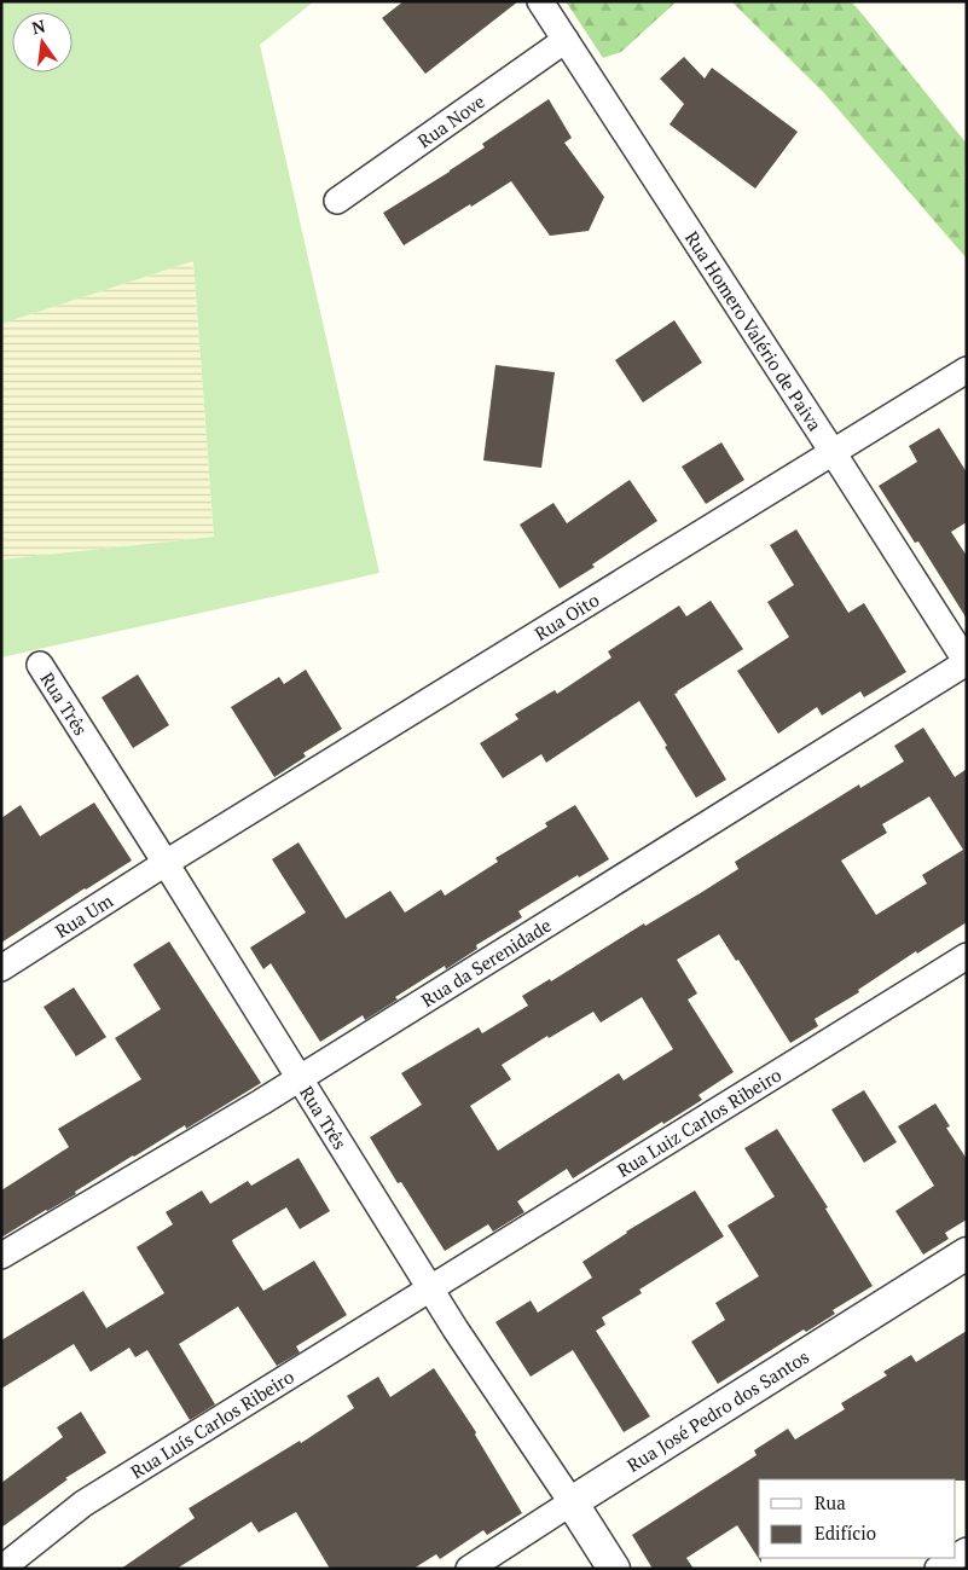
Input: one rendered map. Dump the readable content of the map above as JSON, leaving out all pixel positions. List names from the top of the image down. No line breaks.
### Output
{"streets":{"street":["Rua Nove","Rua Homero Valério de Paiva","Rua Oito","Rua Três","Rua Um","Rua da Serenidade","Rua Luiz Carlos Ribeiro","Rua José Pedro dos Santos","Rua Luís Carlos Ribeiro"]},"crossings":[["Rua Nove","Rua Homero Valério de Paiva"],["Rua Homero Valério de Paiva","Rua Oito"],["Rua Homero Valério de Paiva","Rua da Serenidade"],["Rua Oito","Rua Três"],["Rua Oito","Rua Um"],["Rua Três","Rua Um"],["Rua Três","Rua da Serenidade"],["Rua Três","Rua Luiz Carlos Ribeiro"],["Rua Três","Rua José Pedro dos Santos"],["Rua Três","Rua Luís Carlos Ribeiro"],["Rua Luiz Carlos Ribeiro","Rua Luís Carlos Ribeiro"]],"legend":["Rua","Edifício"],"north":"top"}
